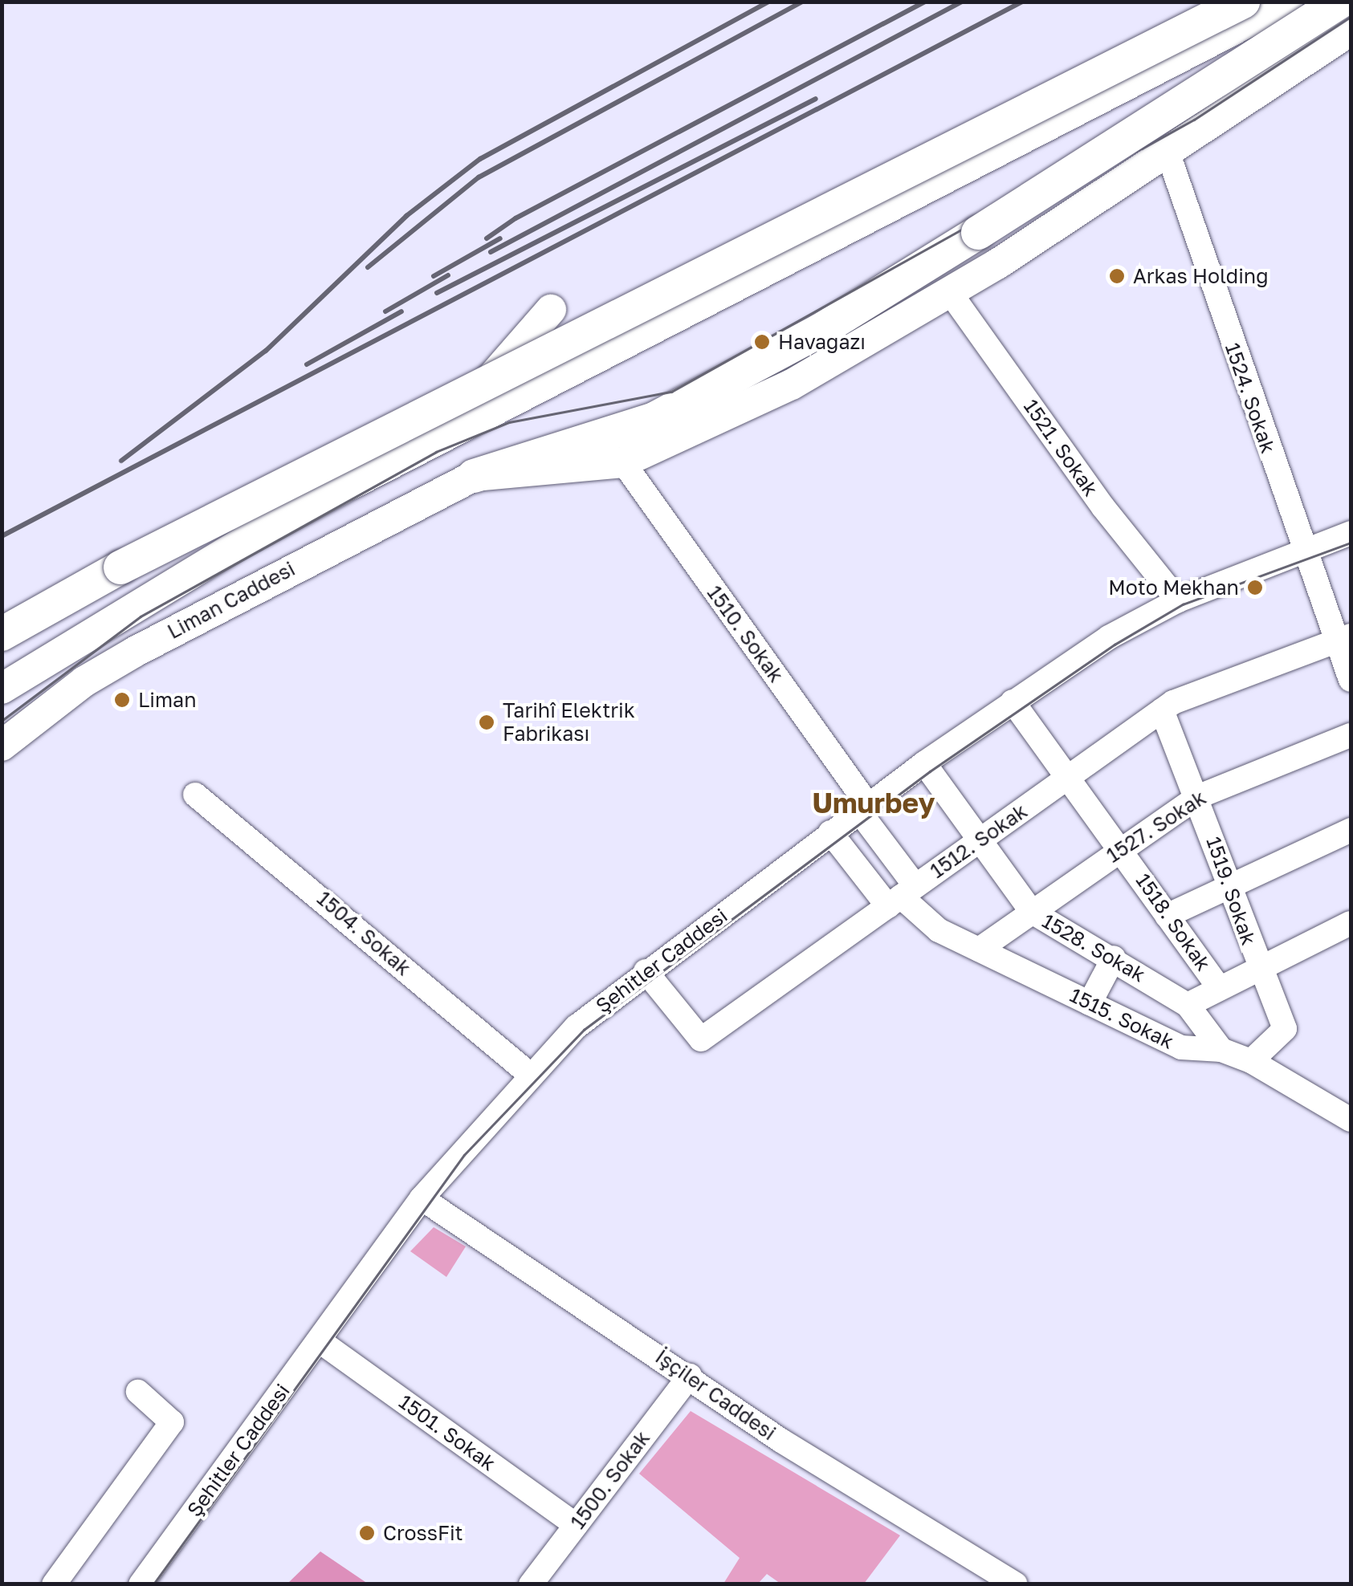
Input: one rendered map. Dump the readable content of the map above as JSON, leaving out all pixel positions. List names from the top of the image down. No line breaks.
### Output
{"streets":{"main road":["Liman Caddesi"],"street":["1524. Sokak","1521. Sokak","1510. Sokak","1527. Sokak","1512. Sokak","1519. Sokak","1518. Sokak","1504. Sokak","1528. Sokak","Şehitler Caddesi","1515. Sokak","İşçiler Caddesi","1501. Sokak","1500. Sokak"]},"crossings":[["1524. Sokak","1512. Sokak"],["1524. Sokak","Şehitler Caddesi"],["1521. Sokak","Şehitler Caddesi"],["1510. Sokak","1512. Sokak"],["1510. Sokak","Şehitler Caddesi"],["1510. Sokak","1515. Sokak"],["1527. Sokak","1519. Sokak"],["1527. Sokak","1518. Sokak"],["1527. Sokak","1528. Sokak"],["1527. Sokak","1515. Sokak"],["1512. Sokak","1519. Sokak"],["1512. Sokak","1518. Sokak"],["1512. Sokak","1528. Sokak"],["1512. Sokak","Şehitler Caddesi"],["1512. Sokak","1515. Sokak"],["1519. Sokak","1515. Sokak"],["1518. Sokak","Şehitler Caddesi"],["1504. Sokak","Şehitler Caddesi"],["1528. Sokak","Şehitler Caddesi"],["1528. Sokak","1515. Sokak"],["Şehitler Caddesi","1515. Sokak"],["Şehitler Caddesi","İşçiler Caddesi"],["Şehitler Caddesi","1501. Sokak"],["İşçiler Caddesi","1500. Sokak"],["1501. Sokak","1500. Sokak"]],"districts":["Umurbey"],"places":["Arkas Holding","Havagazı","Moto Mekhan","Liman","Tarihî Elektrik Fabrikası","CrossFit"]}
